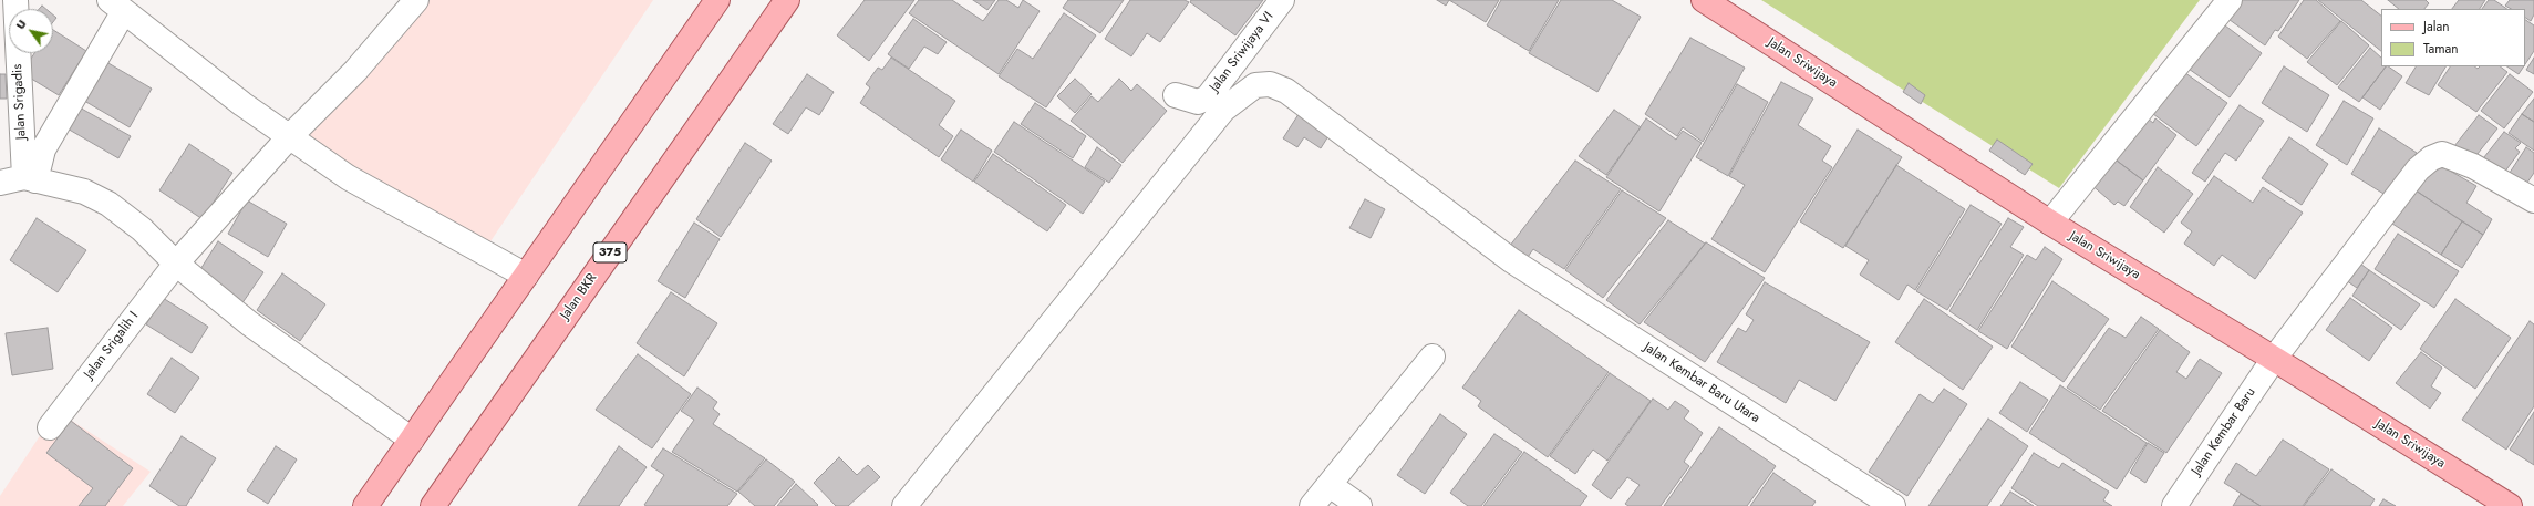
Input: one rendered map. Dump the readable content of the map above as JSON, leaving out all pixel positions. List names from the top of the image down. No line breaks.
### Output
{"streets":{"main road":["Jalan Sriwijaya","375","Jalan BKR"],"street":["Jalan Sriwijaya VI","Jalan Srigadis","Jalan Srigalih I","Jalan Kembar Baru Utara","Jalan Kembar Baru"]},"crossings":[["Jalan Sriwijaya","Jalan Kembar Baru"]],"legend":["Jalan","Taman"],"north":"top left"}
